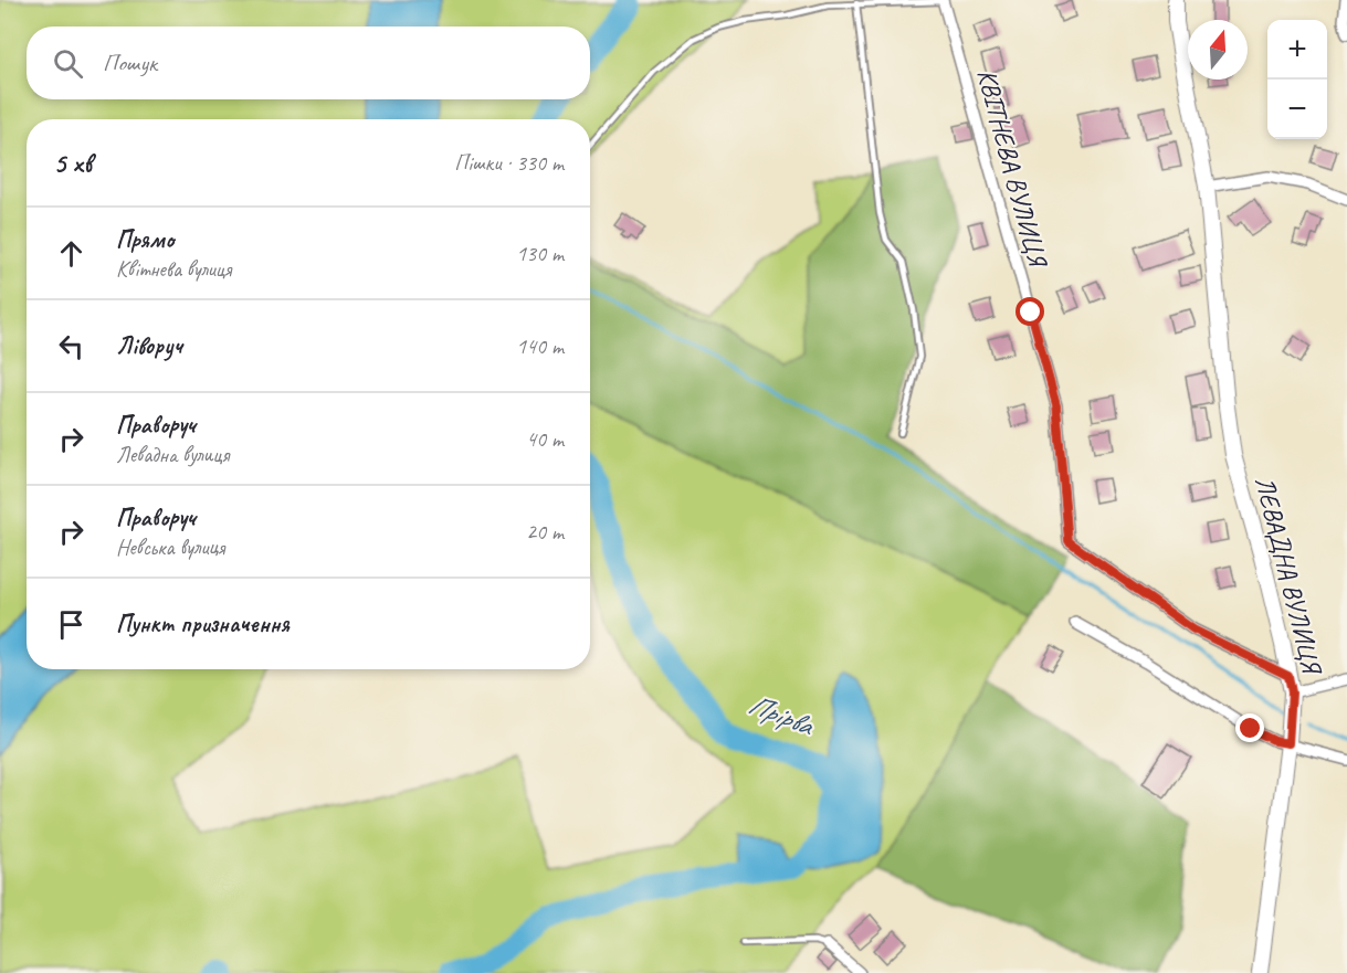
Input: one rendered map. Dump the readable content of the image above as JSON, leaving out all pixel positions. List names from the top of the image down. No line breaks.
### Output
{"streets":{"street":["КВІТНЕВА ВУЛИЦЯ","ЛЕВАДНА ВУЛИЦЯ"]},"crossings":[["КВІТНЕВА ВУЛИЦЯ","ЛЕВАДНА ВУЛИЦЯ"]],"water":["Прірва"],"north":"top","page":{"map_buttons":["+","−"],"search":"Пошук","heading":["5 хв","Пішки · 330 m"],"list":[["Прямо","Квітнева вулиця","130 m"],["Ліворуч","140 m"],["Праворуч","Левадна вулиця","40 m"],["Праворуч","Невська вулиця","20 m"],"Пункт призначення"]}}
